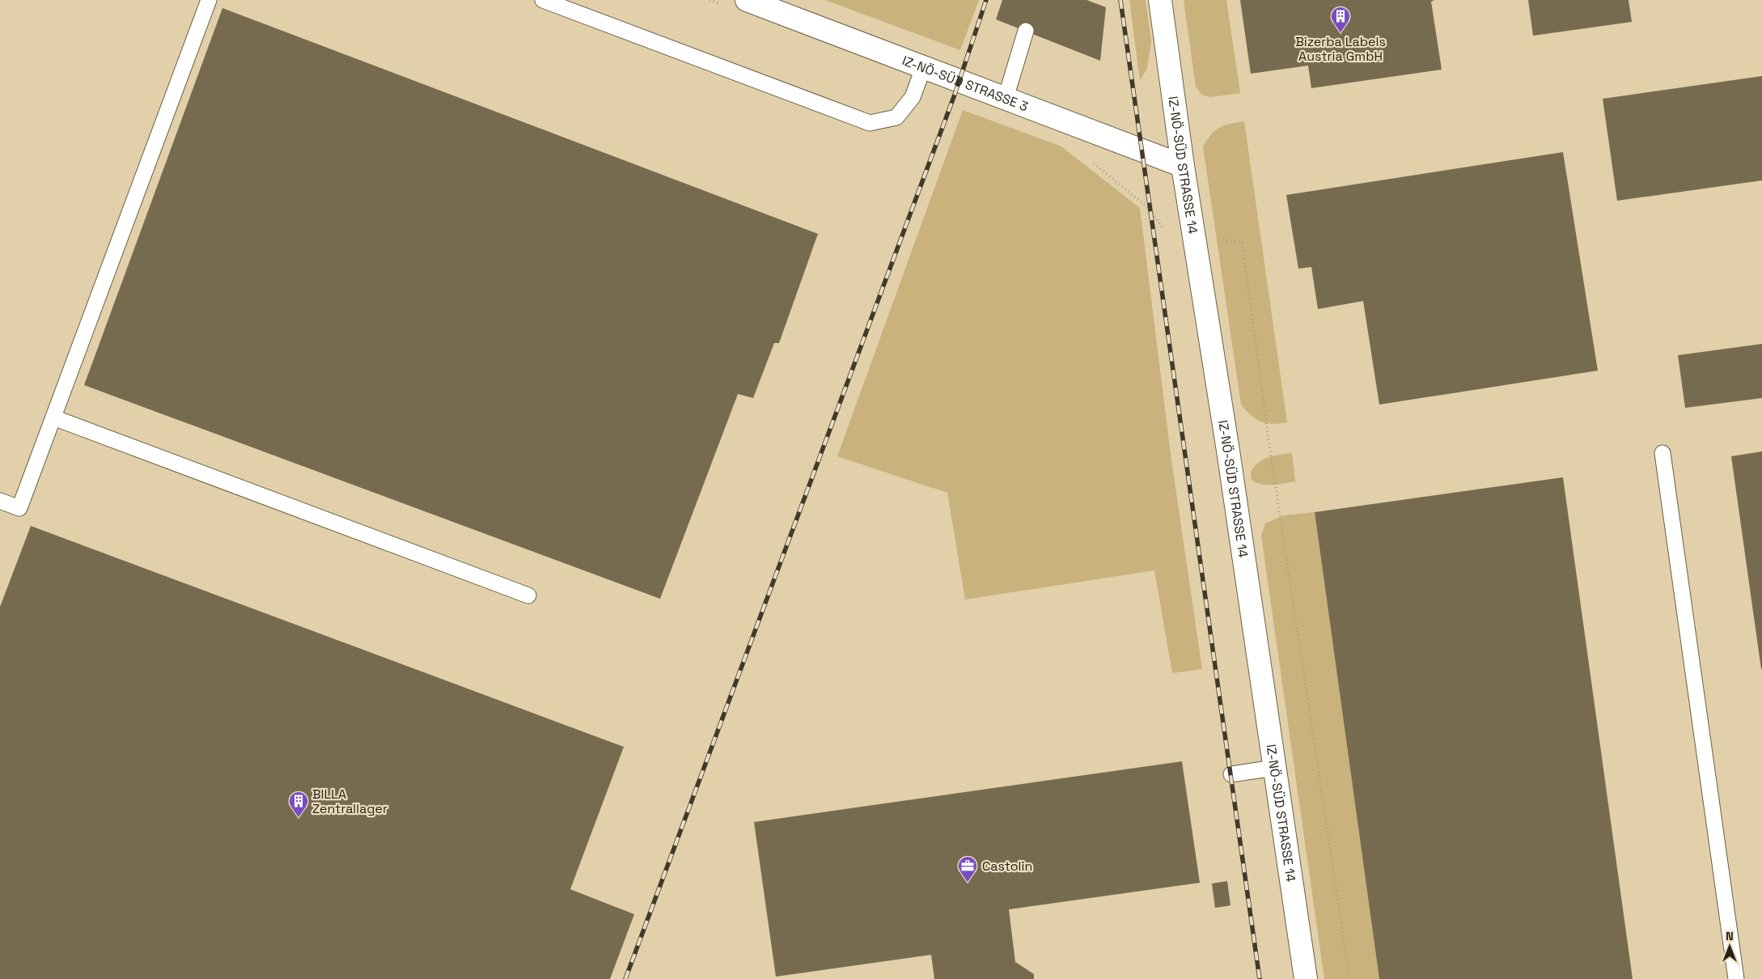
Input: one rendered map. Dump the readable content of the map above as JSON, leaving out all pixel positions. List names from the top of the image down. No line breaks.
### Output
{"streets":{"street":["IZ-NÖ-SÜD STRASSE 3","IZ-NÖ-SÜD STRASSE 14"]},"crossings":[["IZ-NÖ-SÜD STRASSE 3","IZ-NÖ-SÜD STRASSE 14"]],"places":{"building":["Bizerba Labels Austria GmbH","BILLA Zentrallager"],"office":["Castolin"]},"north":"top"}
